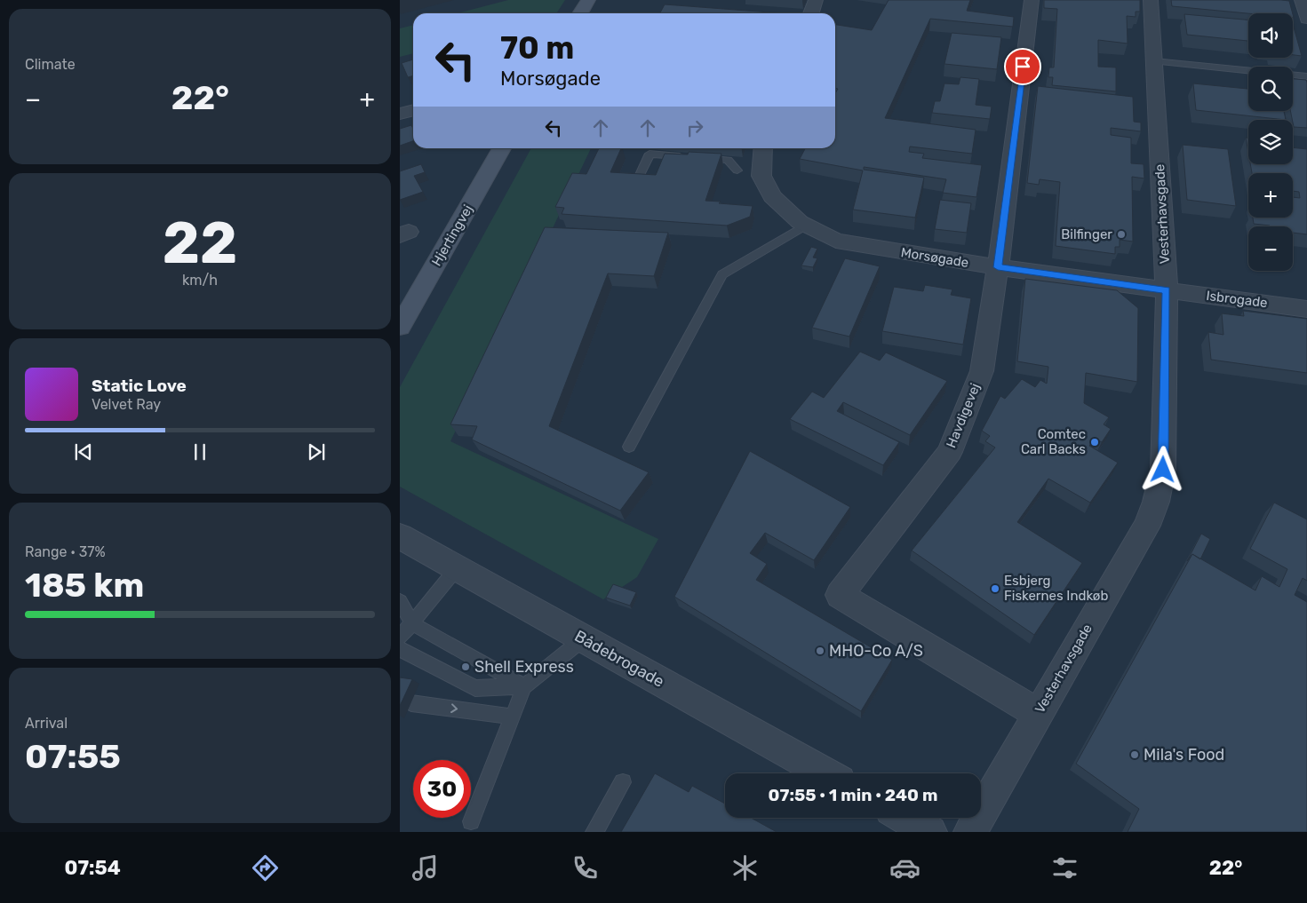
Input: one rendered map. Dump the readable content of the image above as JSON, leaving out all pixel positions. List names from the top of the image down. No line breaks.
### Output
{"streets":{"main road":["Hjertingvej"],"street":["Vesterhavsgade","Morsøgade","Isbrogade","Havdigevej","Bådebrogade"]},"crossings":[["Vesterhavsgade","Morsøgade"],["Vesterhavsgade","Isbrogade"],["Vesterhavsgade","Havdigevej"],["Morsøgade","Isbrogade"],["Morsøgade","Havdigevej"]],"places":["Bilfinger","Comtec Carl Backs","Esbjerg Fiskernes Indkøb","MHO-Co A/S","Shell Express","Mila's Food"],"page":{"tile":["Climate",["22","km/h"],["Range · 37%","185 km"],["Arrival","07:55"]],"map_buttons":["+","−"],"turn":["70 m","Morsøgade"],"heat":["−","22°","+"],"song":["Static Love","Velvet Ray"],"limit":"30","trip":"07:55 · 1 min · 240 m","tabs":["07:54","22°"]}}
